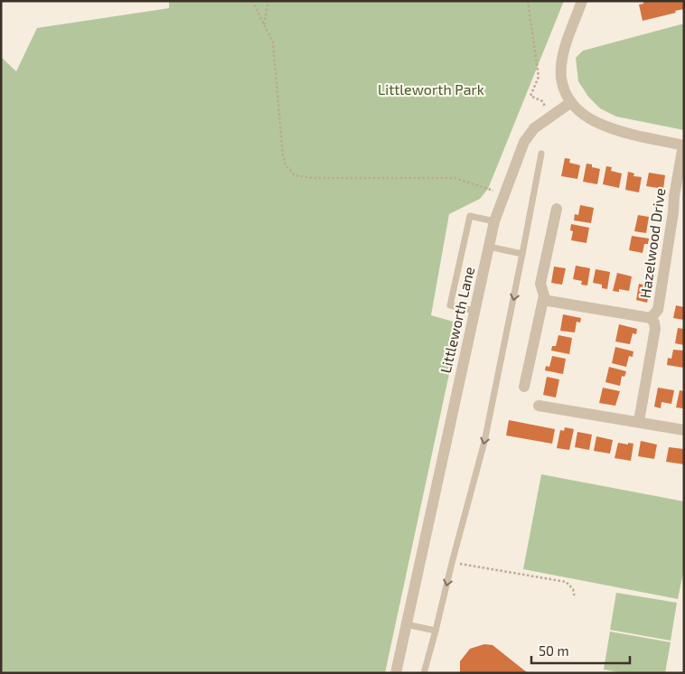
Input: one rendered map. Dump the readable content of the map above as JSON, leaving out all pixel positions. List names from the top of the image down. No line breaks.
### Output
{"streets":{"street":["Hazelwood Drive","Littleworth Lane"]},"parks":["Littleworth Park"],"scale_bar":"50 m"}
